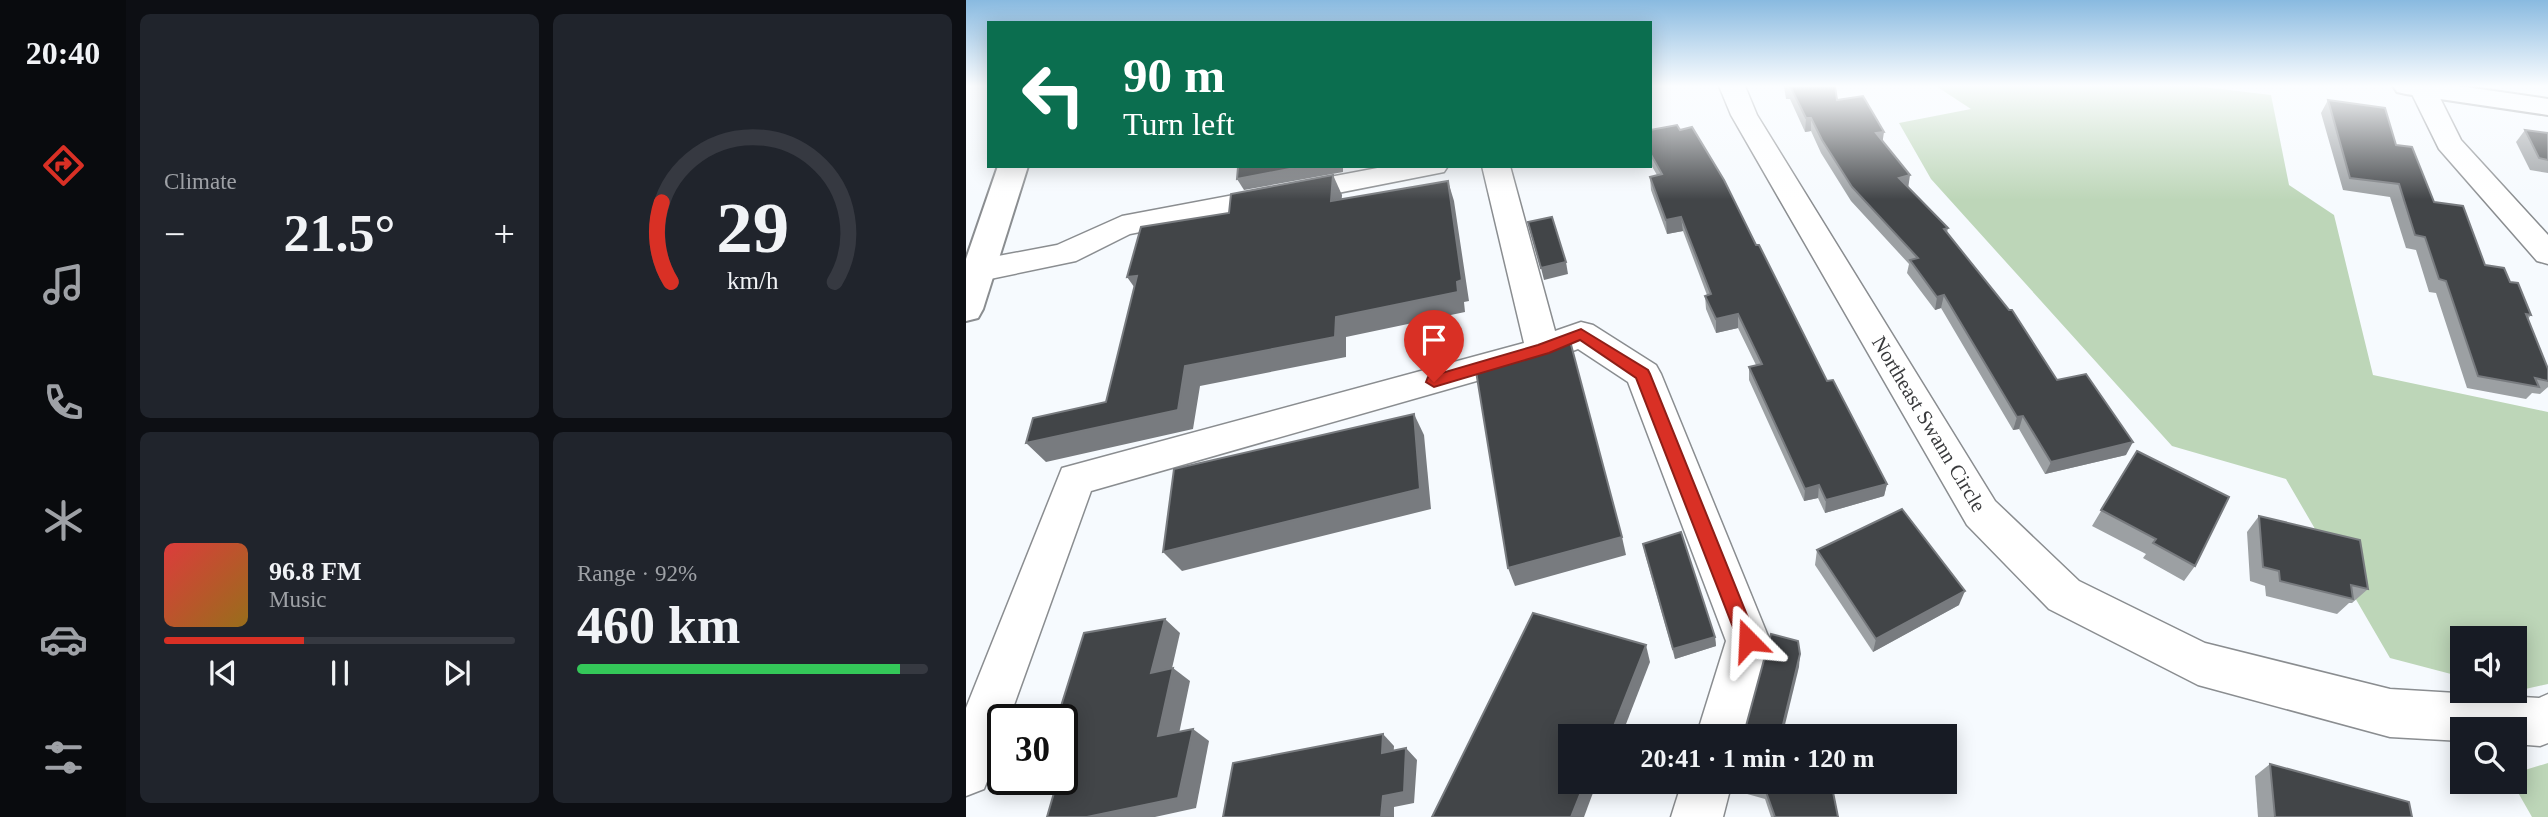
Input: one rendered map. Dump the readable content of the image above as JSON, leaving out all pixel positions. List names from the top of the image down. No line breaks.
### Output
{"streets":{"street":["Northeast Swann Circle"]},"page":{"tabs":"20:40","tile":["Climate",["Range · 92%","460 km"]],"turn":["90 m","Turn left"],"heat":["−","21.5°","+"],"song":["96.8 FM","Music"],"limit":"30","trip":"20:41 · 1 min · 120 m","gauge":["29","km/h"]}}
